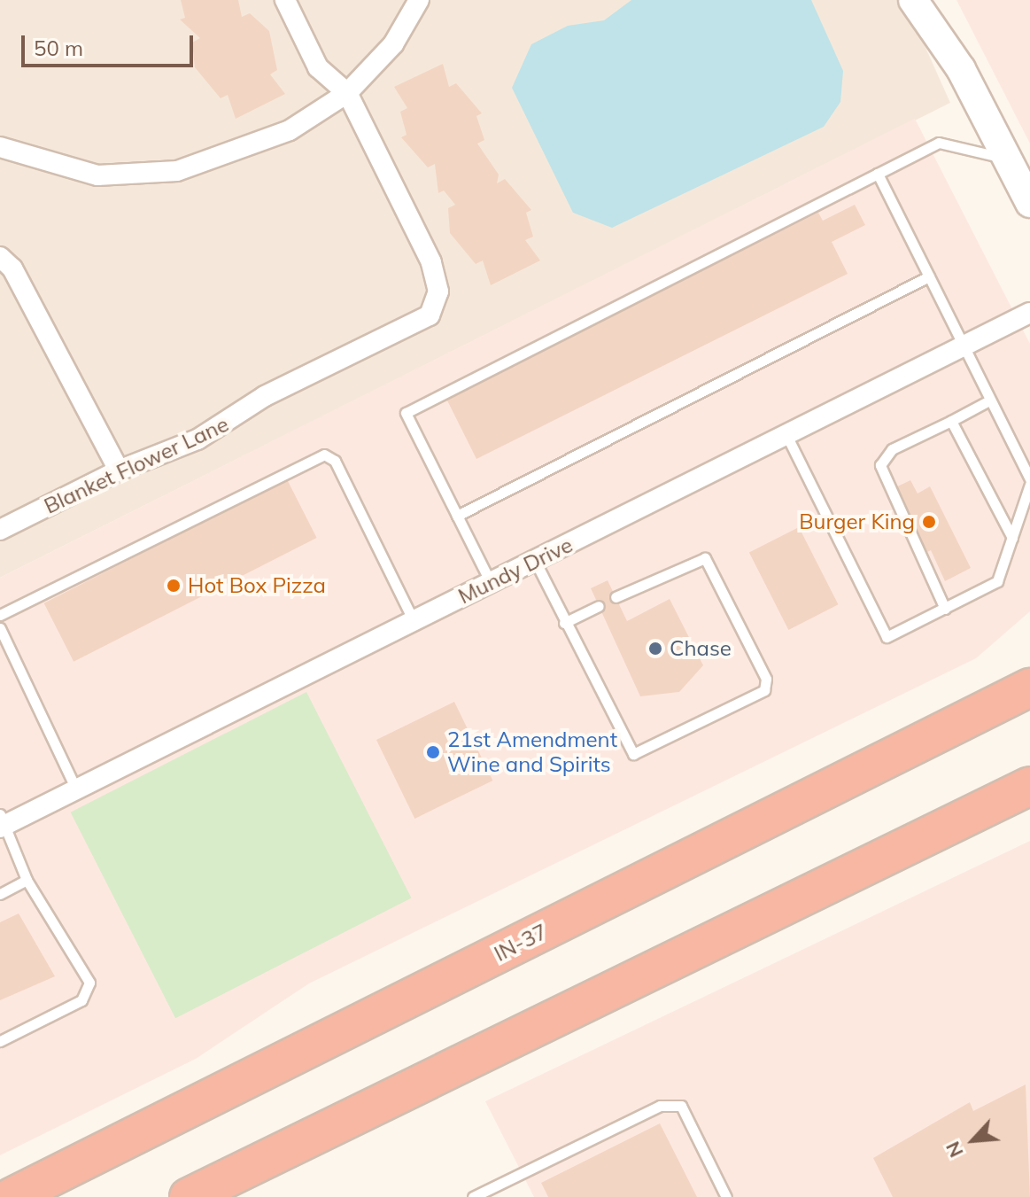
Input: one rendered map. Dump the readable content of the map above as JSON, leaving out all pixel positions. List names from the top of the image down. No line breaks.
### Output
{"streets":{"highway":["IN-37"],"street":["Blanket Flower Lane","Mundy Drive"]},"places":["Burger King","Hot Box Pizza","Chase","21st Amendment Wine and Spirits"],"scale_bar":"50 m","north":"bottom left"}
